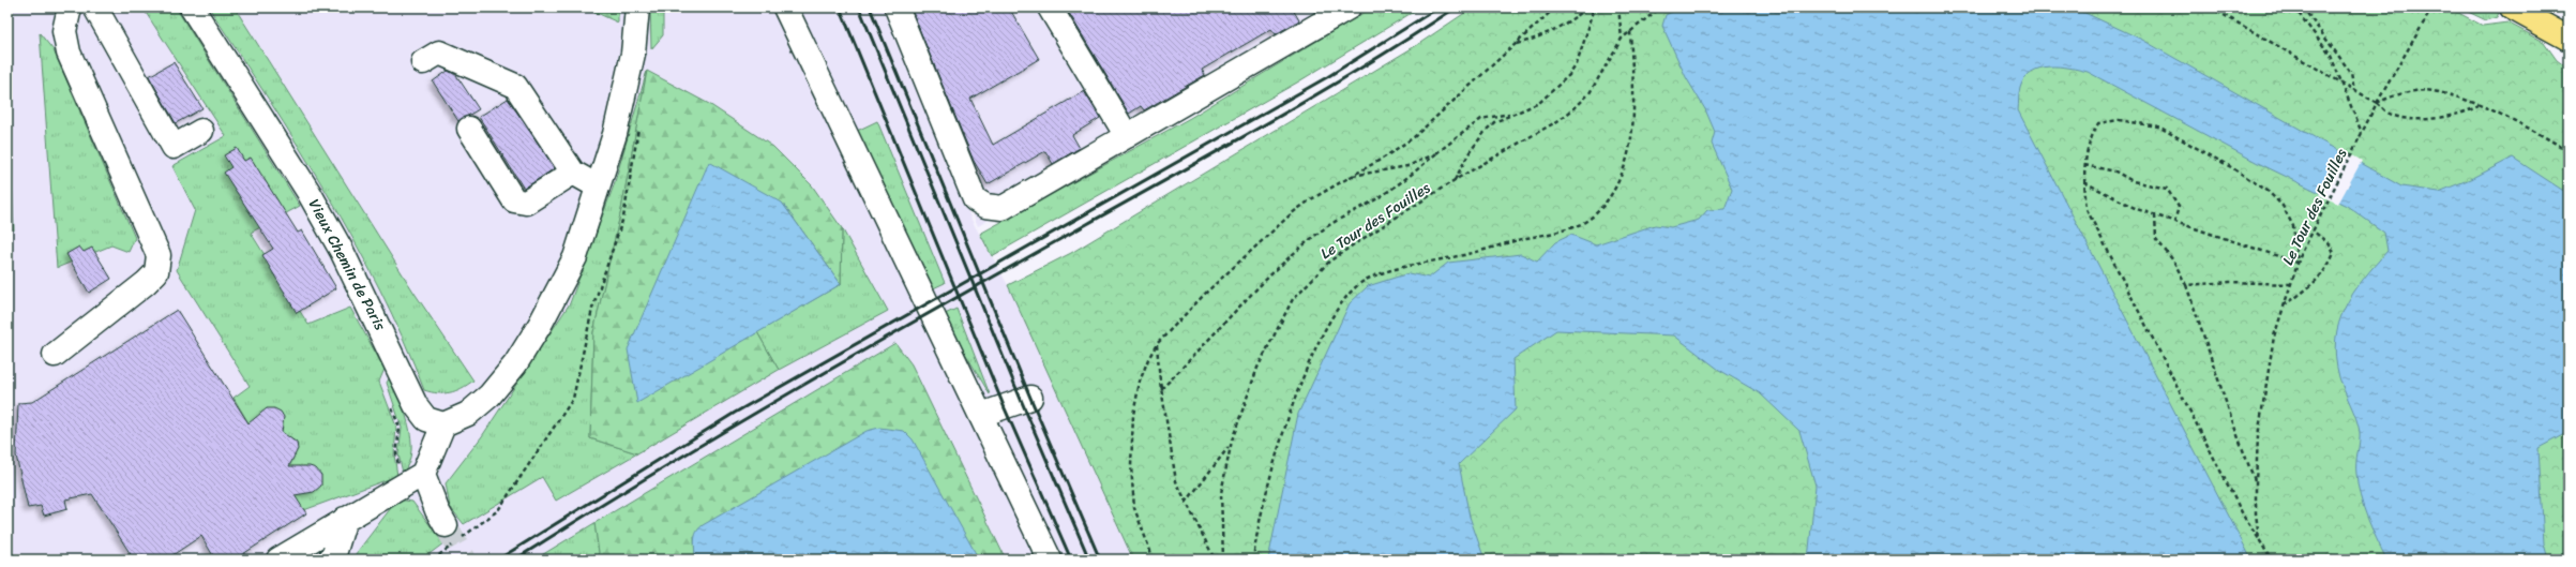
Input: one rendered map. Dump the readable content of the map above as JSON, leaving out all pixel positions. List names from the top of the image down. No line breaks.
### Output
{"streets":{"street":["Vieux Chemin de Paris"],"path":["Le Tour des Fouilles"]}}
